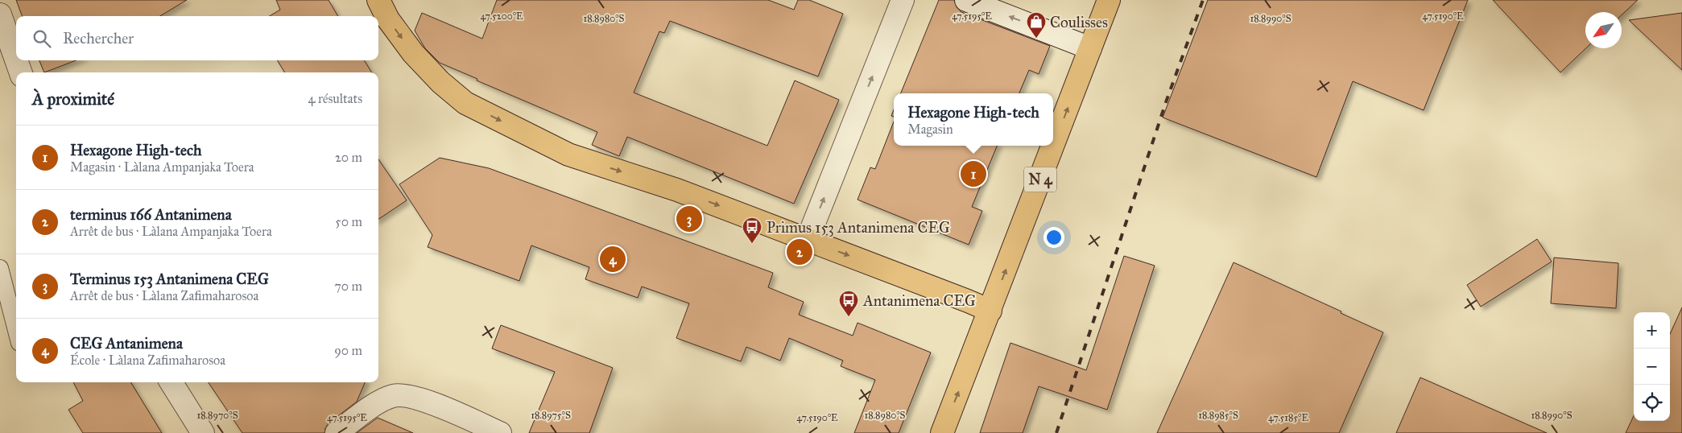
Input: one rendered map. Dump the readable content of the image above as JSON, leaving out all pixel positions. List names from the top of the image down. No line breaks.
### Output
{"streets":{"main road":["N 4"]},"places":{"shop":["Coulisses"],"bus stop":["Primus 153 Antanimena CEG","Antanimena CEG"]},"north":"bottom left","page":{"search":"Rechercher","heading":["À proximité","4 résultats"],"popup":["Hexagone High-tech","Magasin"],"list":[{"mark":"1","name":"Hexagone High-tech","note":"Magasin · Làlana Ampanjaka Toera","value":"20 m"},{"mark":"2","name":"terminus 166 Antanimena","note":"Arrêt de bus · Làlana Ampanjaka Toera","value":"50 m"},{"mark":"3","name":"Terminus 153 Antanimena CEG","note":"Arrêt de bus · Làlana Zafimaharosoa","value":"70 m"},{"mark":"4","name":"CEG Antanimena","note":"École · Làlana Zafimaharosoa","value":"90 m"}],"pins":["1","3","2","4"],"map_buttons":["+","−"]},"coordinates":["47.5200°E","47.5195°E","47.5190°E","18.8980°S","18.8990°S","18.8970°S","18.8975°S","18.8985°S","47.5185°E"]}
